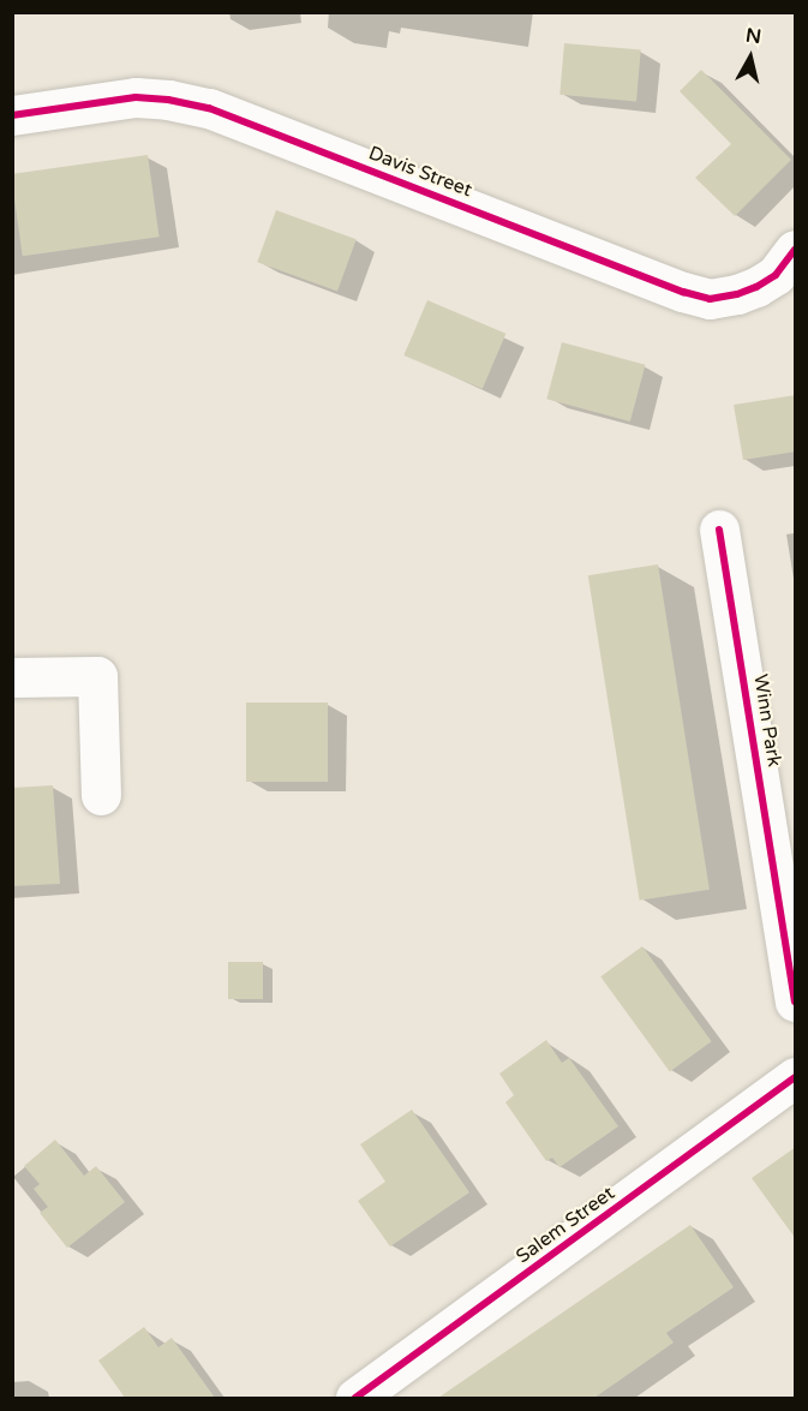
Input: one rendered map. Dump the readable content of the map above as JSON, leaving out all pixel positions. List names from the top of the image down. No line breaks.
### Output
{"streets":{"street":["Davis Street","Winn Park","Salem Street"]},"north":"top"}
